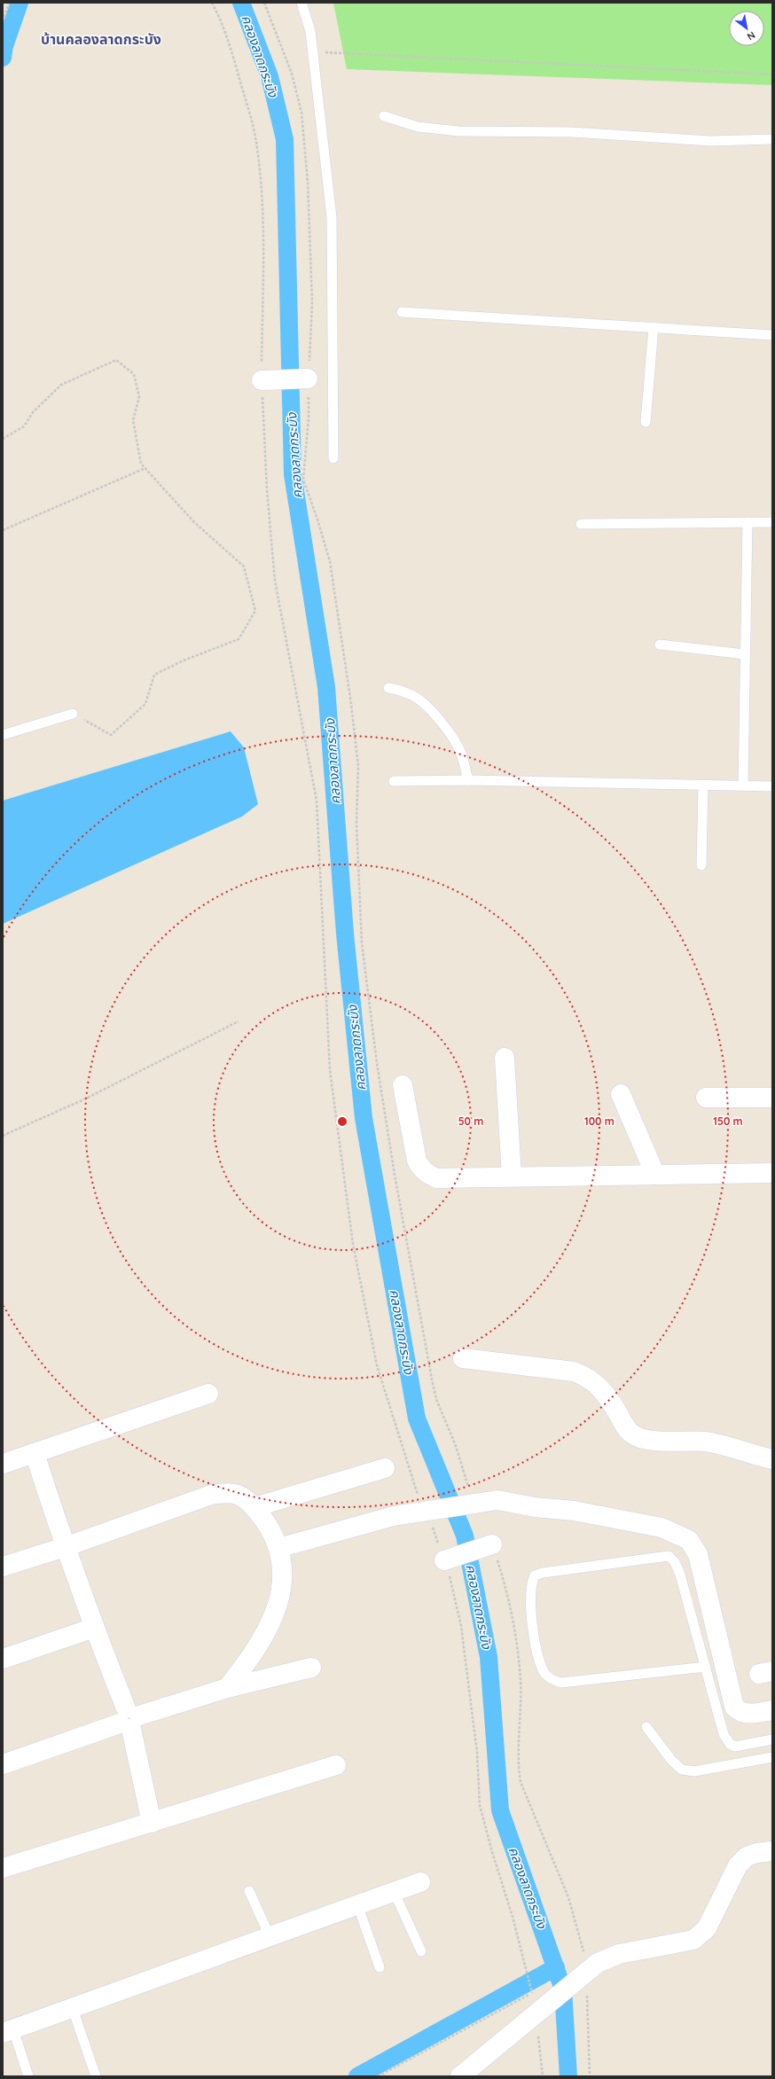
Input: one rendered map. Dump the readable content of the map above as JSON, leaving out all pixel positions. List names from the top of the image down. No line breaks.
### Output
{"districts":["บ้านคลองลาดกระบัง"],"water":["คลองลาดกระบัง"],"north":"bottom right","rings":["50 m","100 m","150 m"]}
